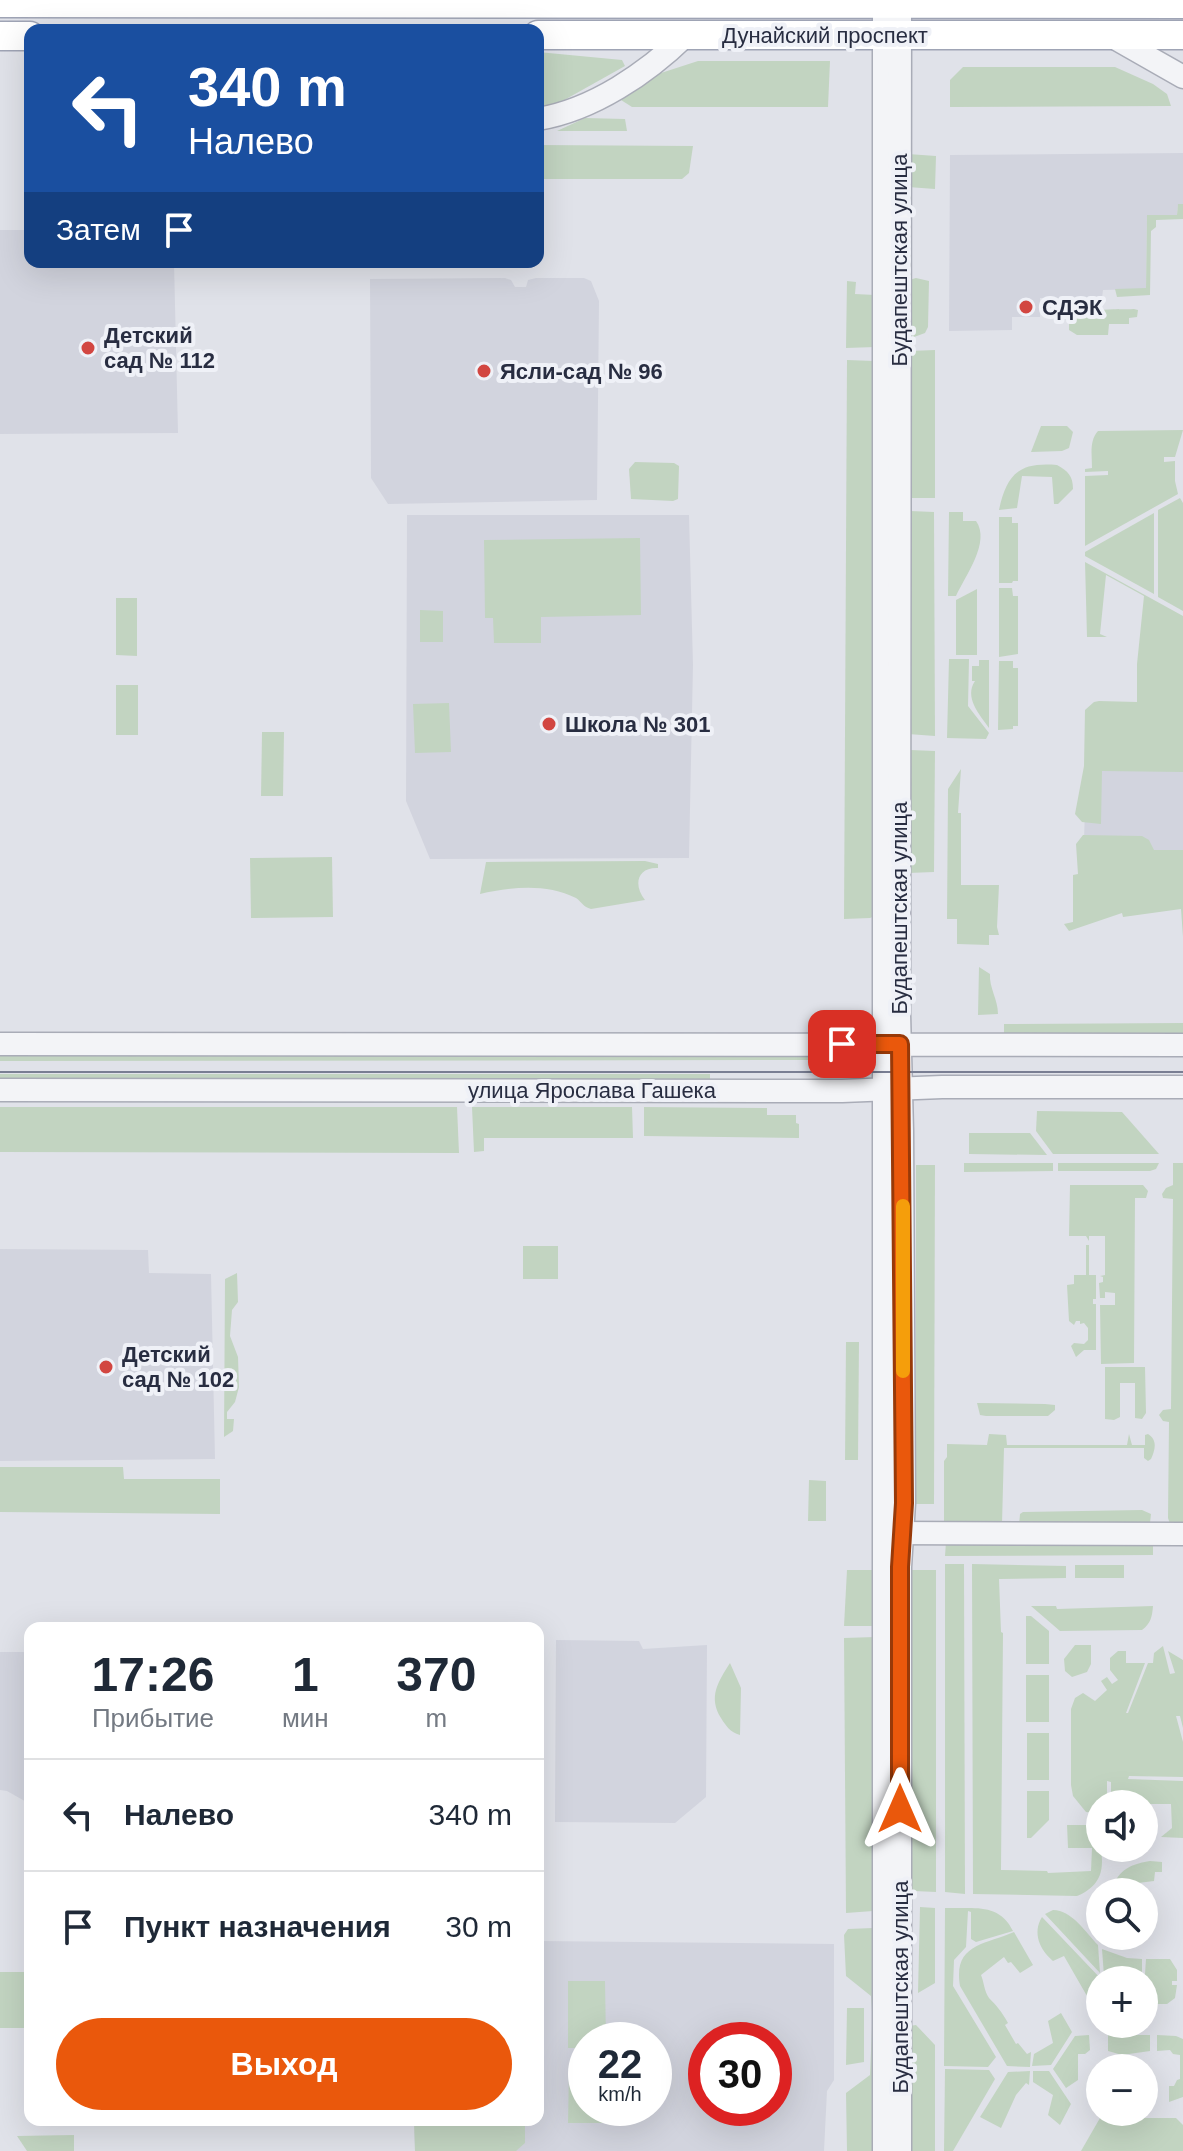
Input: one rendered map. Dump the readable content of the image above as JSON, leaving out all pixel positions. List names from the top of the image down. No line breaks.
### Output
{"streets":{"main road":["Дунайский проспект"],"street":["Будапештская улица","улица Ярослава Гашека"]},"crossings":[["Дунайский проспект","Будапештская улица"],["Будапештская улица","улица Ярослава Гашека"]],"places":["СДЭК","Детский сад № 112","Ясли-сад № 96","Школа № 301","Детский сад № 102"],"page":{"turn":["340 m","Налево"],"then":"Затем","eta":["17:26","Прибытие","1","мин","370","m"],"list":[{"name":"Налево","value":"340 m"},{"name":"Пункт назначения","value":"30 m"}],"map_buttons":["+","−"],"buttons":"Выход","speed":"22 km/h","limit":"30"}}
